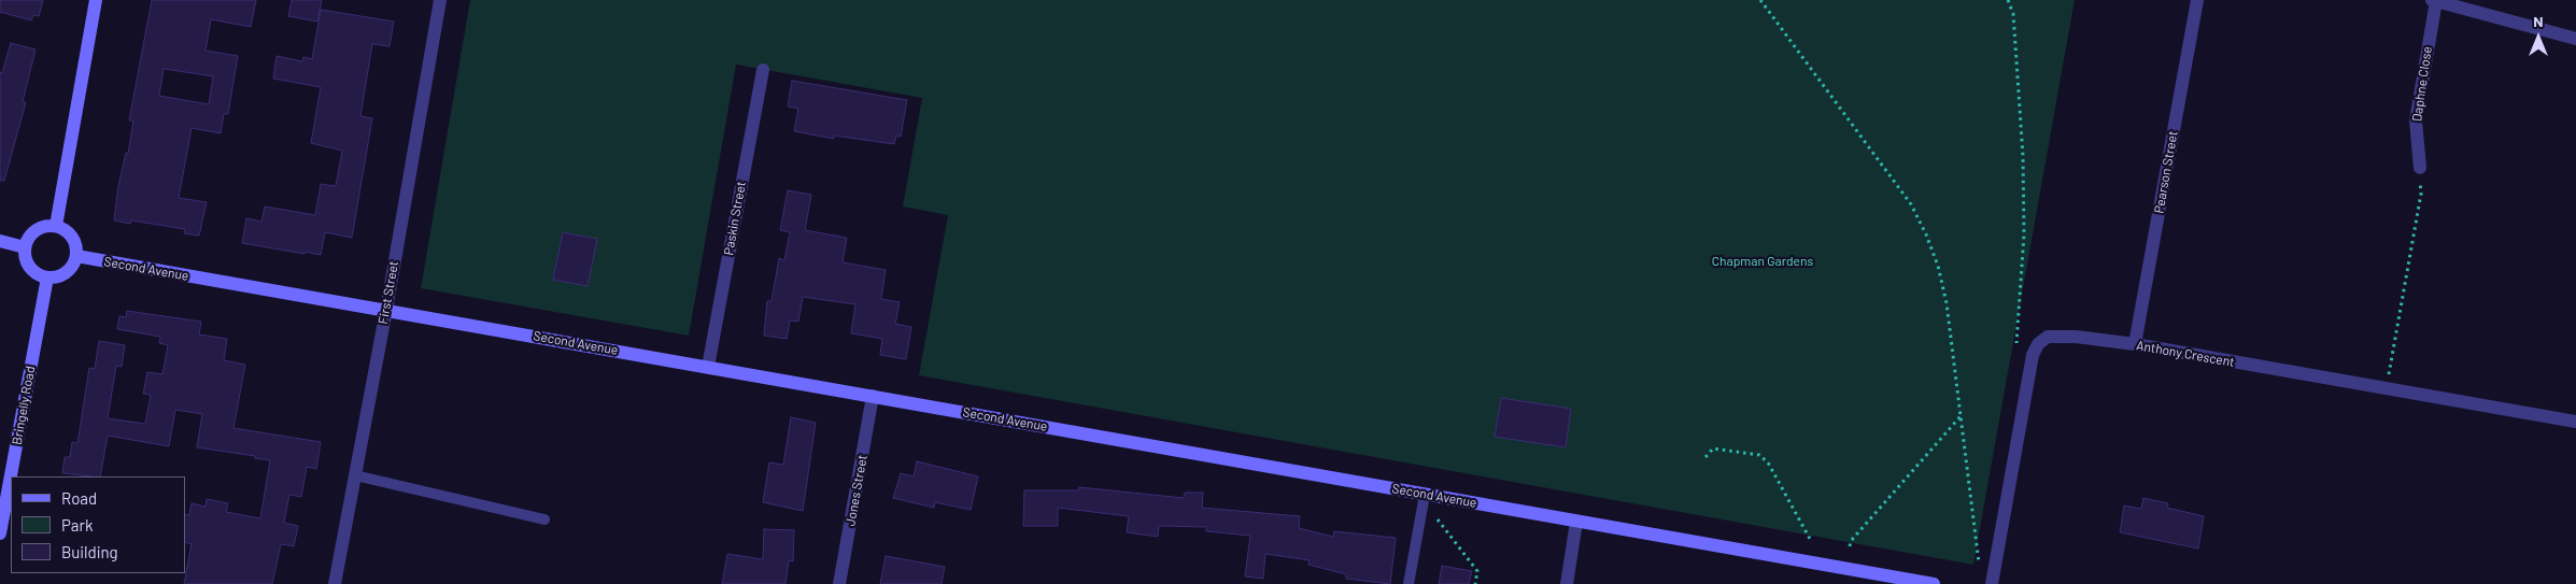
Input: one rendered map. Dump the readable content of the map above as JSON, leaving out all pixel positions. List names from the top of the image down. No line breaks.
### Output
{"streets":{"street":["Daphne Close","Pearson Street","Paskin Street","Second Avenue","First Street","Anthony Crescent","Bringelly Road","Jones Street"]},"crossings":[["Pearson Street","Anthony Crescent"],["Paskin Street","Second Avenue"],["Second Avenue","First Street"],["Second Avenue","Bringelly Road"],["Second Avenue","Jones Street"]],"parks":["Chapman Gardens"],"legend":["Road","Park","Building"],"north":"top"}
